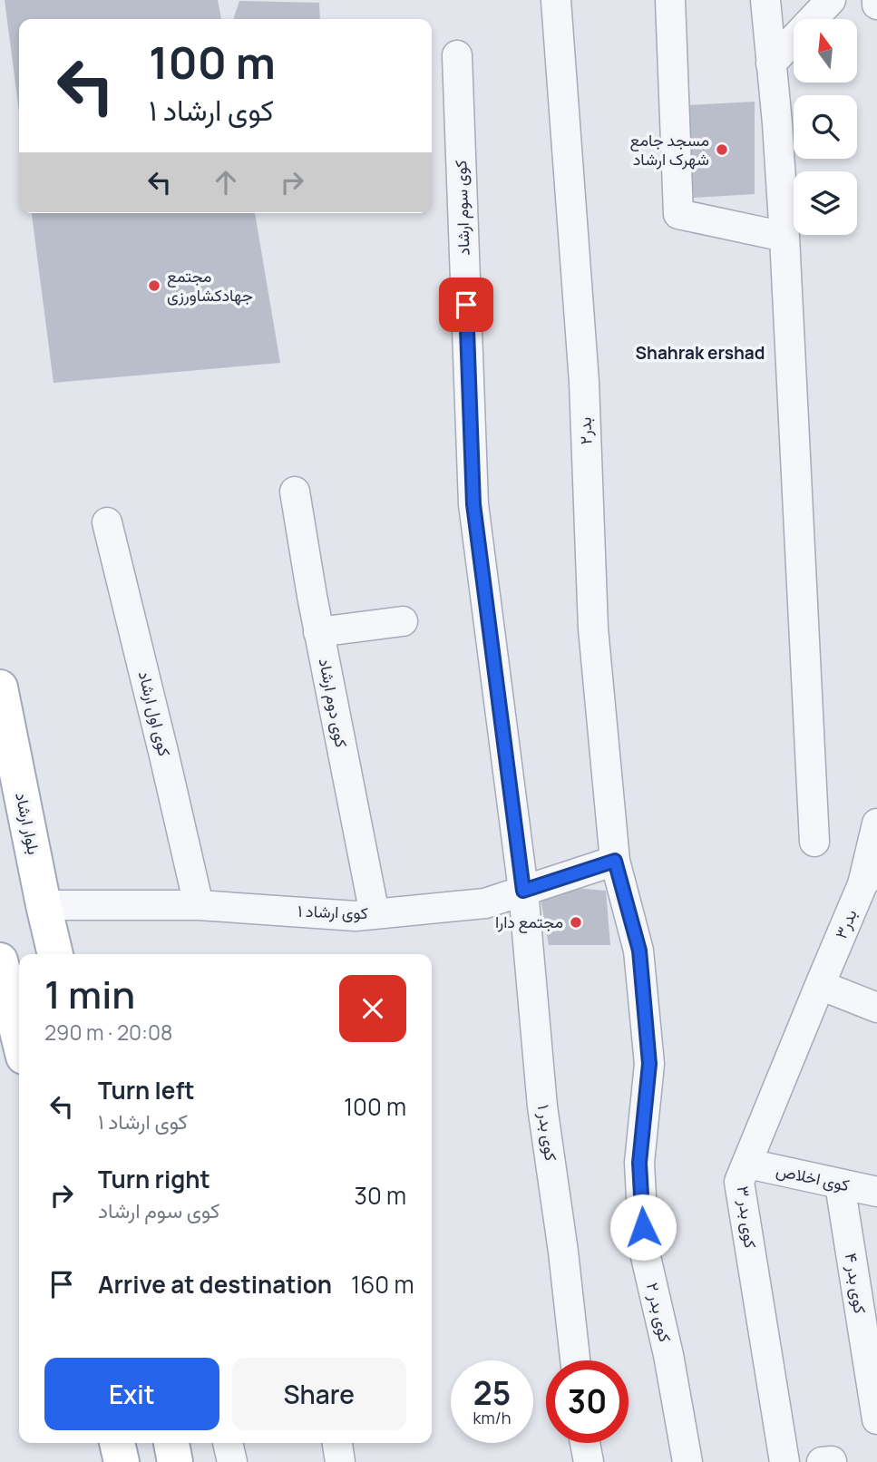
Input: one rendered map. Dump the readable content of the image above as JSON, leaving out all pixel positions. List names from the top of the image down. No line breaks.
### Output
{"streets":{"main road":["بلوار ارشاد"],"street":["کوی سوم ارشاد","بدر۲","کوی دوم ارشاد","کوی اول ارشاد","کوی ارشاد ۱","بدر۳","کوی بدر ۱","کوی اخلاص","کوی بدر ۳","کوی بدر ۴","کوی بدر ۲"]},"crossings":[["کوی سوم ارشاد","کوی ارشاد ۱"],["کوی سوم ارشاد","کوی بدر ۱"],["بدر۲","کوی ارشاد ۱"],["بدر۲","کوی بدر ۲"],["کوی دوم ارشاد","کوی ارشاد ۱"],["کوی اول ارشاد","کوی ارشاد ۱"],["بلوار ارشاد","کوی ارشاد ۱"],["کوی ارشاد ۱","کوی بدر ۱"],["کوی ارشاد ۱","کوی بدر ۲"],["بدر۳","کوی بدر ۳"],["کوی اخلاص","کوی بدر ۳"],["کوی اخلاص","کوی بدر ۴"]],"districts":["Shahrak ershad"],"places":["مسجد جامع شهرک ارشاد","مجتمع جهادکشاورزی","مجتمع دارا"],"north":"top","page":{"turn":["100 m","کوی ارشاد ۱"],"heading":["1 min","290 m · 20:08"],"list":[{"name":"Turn left","note":"کوی ارشاد ۱","value":"100 m"},{"name":"Turn right","note":"کوی سوم ارشاد","value":"30 m"},{"name":"Arrive at destination","value":"160 m"}],"buttons":["Exit","Share"],"speed":"25 km/h","limit":"30"}}
